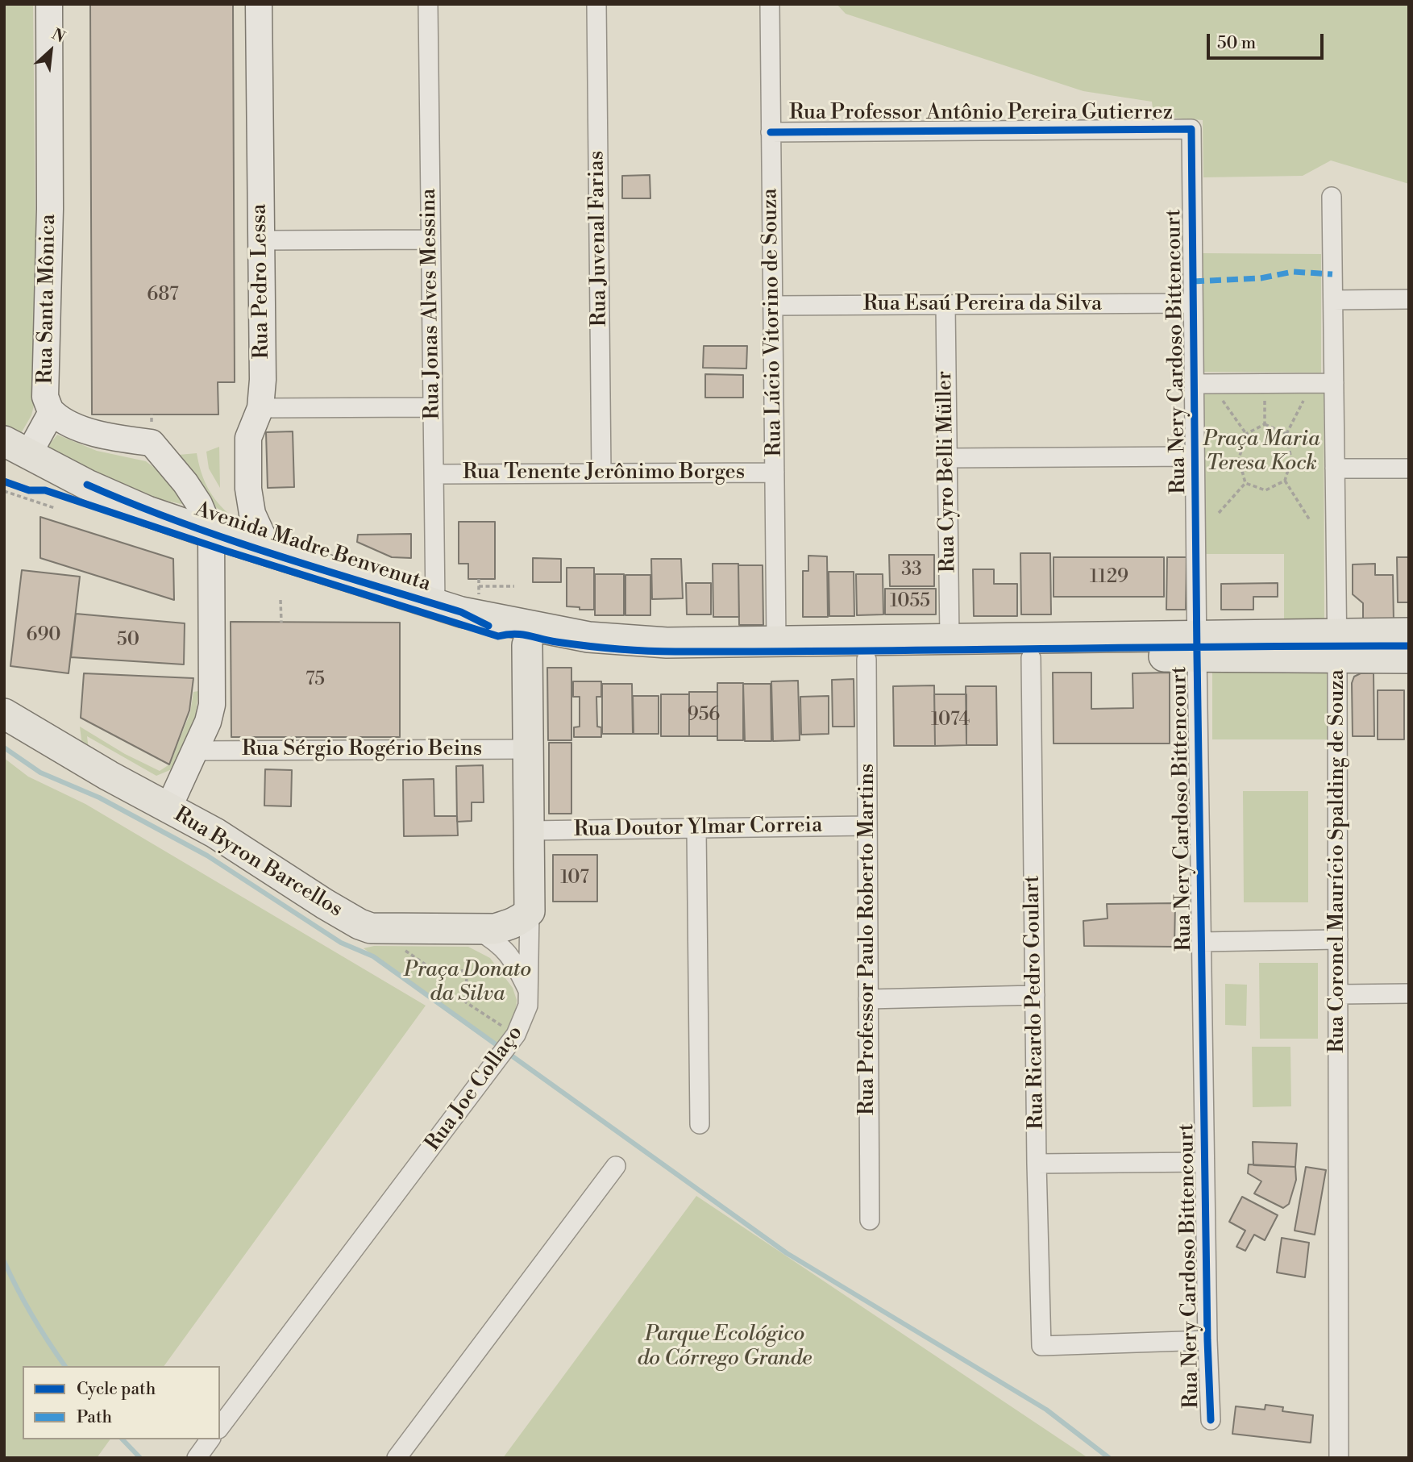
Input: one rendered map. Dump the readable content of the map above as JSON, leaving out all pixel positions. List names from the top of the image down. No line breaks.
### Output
{"streets":{"main road":["Avenida Madre Benvenuta","Rua Byron Barcellos","Rua Joe Collaço"],"street":["Rua Professor Antônio Pereira Gutierrez","Rua Juvenal Farias","Rua Pedro Lessa","Rua Santa Mônica","Rua Jonas Alves Messina","Rua Esaú Pereira da Silva","Rua Lúcio Vitorino de Souza","Rua Nery Cardoso Bittencourt","Rua Cyro Belli Müller","Rua Tenente Jerônimo Borges","Rua Sérgio Rogério Beins","Rua Doutor Ylmar Correia","Rua Coronel Maurício Spalding de Souza","Rua Professor Paulo Roberto Martins","Rua Ricardo Pedro Goulart"]},"crossings":[["Rua Professor Antônio Pereira Gutierrez","Rua Lúcio Vitorino de Souza"],["Rua Professor Antônio Pereira Gutierrez","Rua Nery Cardoso Bittencourt"],["Rua Juvenal Farias","Rua Tenente Jerônimo Borges"],["Rua Pedro Lessa","Avenida Madre Benvenuta"],["Rua Santa Mônica","Avenida Madre Benvenuta"],["Rua Jonas Alves Messina","Rua Tenente Jerônimo Borges"],["Rua Jonas Alves Messina","Avenida Madre Benvenuta"],["Rua Esaú Pereira da Silva","Rua Lúcio Vitorino de Souza"],["Rua Esaú Pereira da Silva","Rua Nery Cardoso Bittencourt"],["Rua Esaú Pereira da Silva","Rua Cyro Belli Müller"],["Rua Lúcio Vitorino de Souza","Rua Tenente Jerônimo Borges"],["Rua Lúcio Vitorino de Souza","Avenida Madre Benvenuta"],["Rua Nery Cardoso Bittencourt","Avenida Madre Benvenuta"],["Rua Nery Cardoso Bittencourt","Rua Ricardo Pedro Goulart"],["Rua Cyro Belli Müller","Avenida Madre Benvenuta"],["Avenida Madre Benvenuta","Rua Coronel Maurício Spalding de Souza"],["Avenida Madre Benvenuta","Rua Professor Paulo Roberto Martins"],["Avenida Madre Benvenuta","Rua Ricardo Pedro Goulart"],["Avenida Madre Benvenuta","Rua Joe Collaço"],["Rua Sérgio Rogério Beins","Rua Joe Collaço"],["Rua Doutor Ylmar Correia","Rua Professor Paulo Roberto Martins"],["Rua Doutor Ylmar Correia","Rua Joe Collaço"],["Rua Byron Barcellos","Rua Joe Collaço"]],"parks":["Praça Maria Teresa Kock","Praça Donato da Silva","Parque Ecológico do Córrego Grande"],"house_numbers":["687","33","1129","1055","690","50","75","956","1074","107"],"legend":["Cycle path","Path"],"scale_bar":"50 m","north":"top right"}
